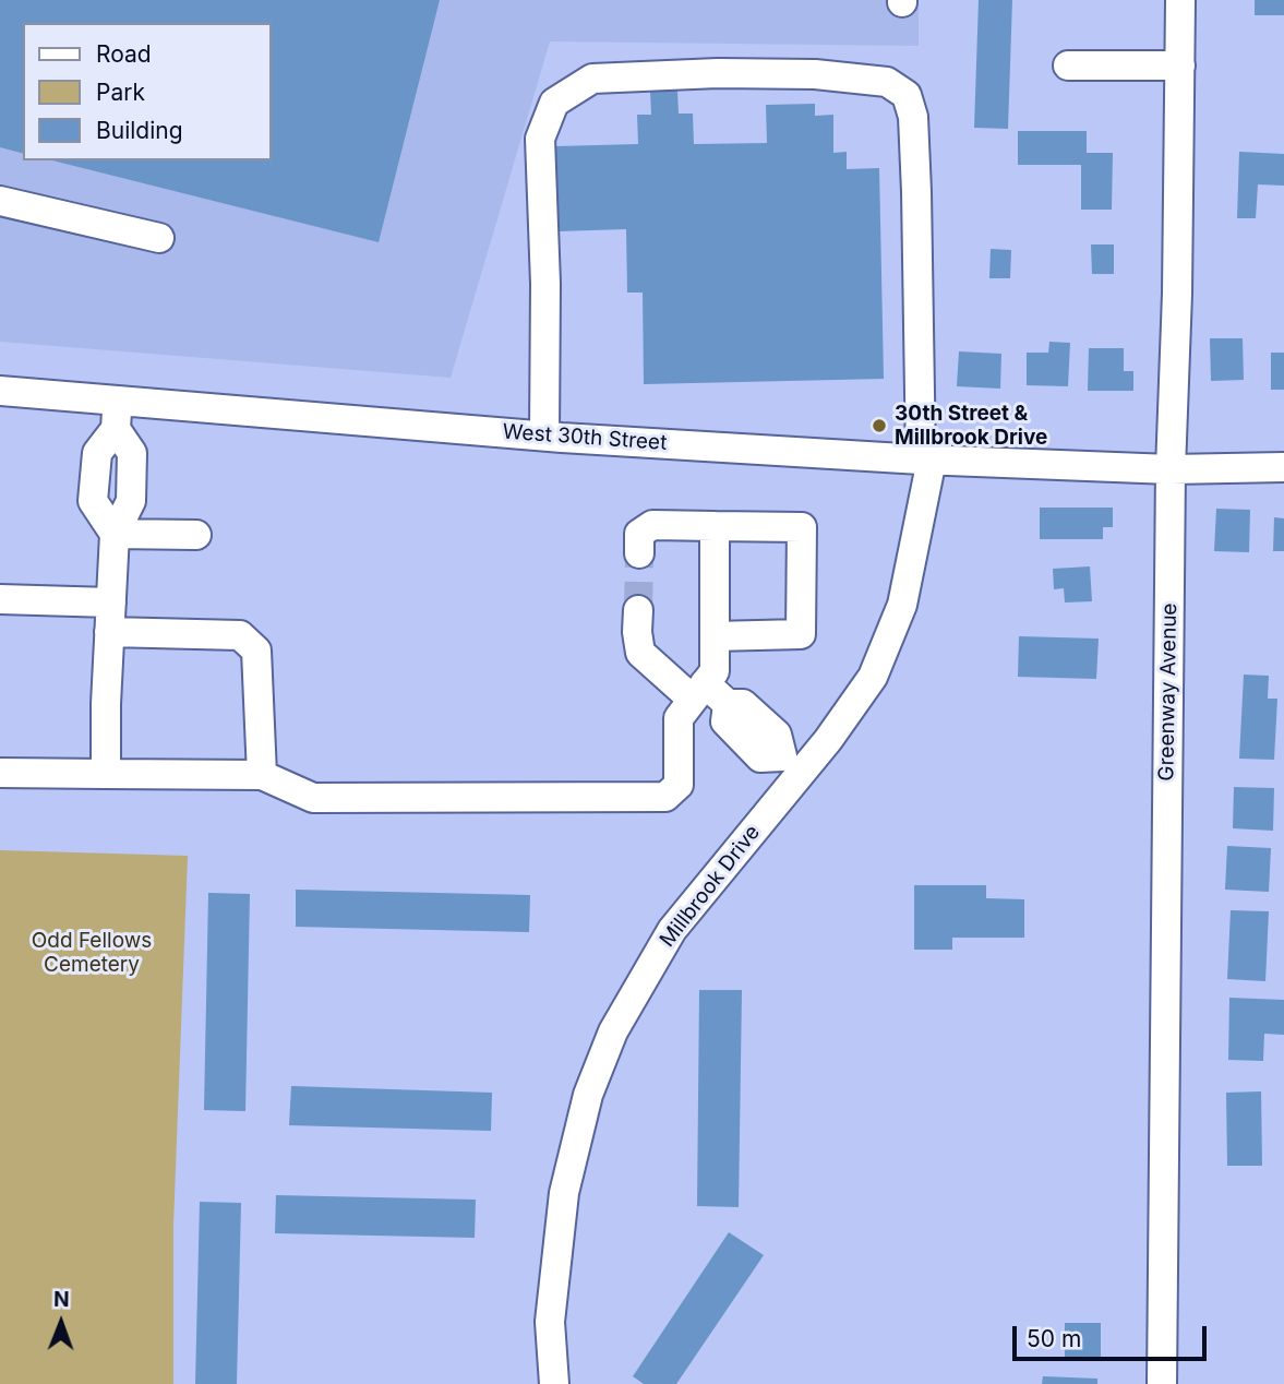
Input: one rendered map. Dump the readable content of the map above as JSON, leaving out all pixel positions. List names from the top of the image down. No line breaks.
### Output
{"streets":{"street":["West 30th Street","Greenway Avenue","Millbrook Drive"]},"crossings":[["West 30th Street","Greenway Avenue"],["West 30th Street","Millbrook Drive"]],"parks":["Odd Fellows Cemetery"],"places":["30th Street & Millbrook Drive"],"legend":["Road","Park","Building"],"scale_bar":"50 m","north":"top"}
